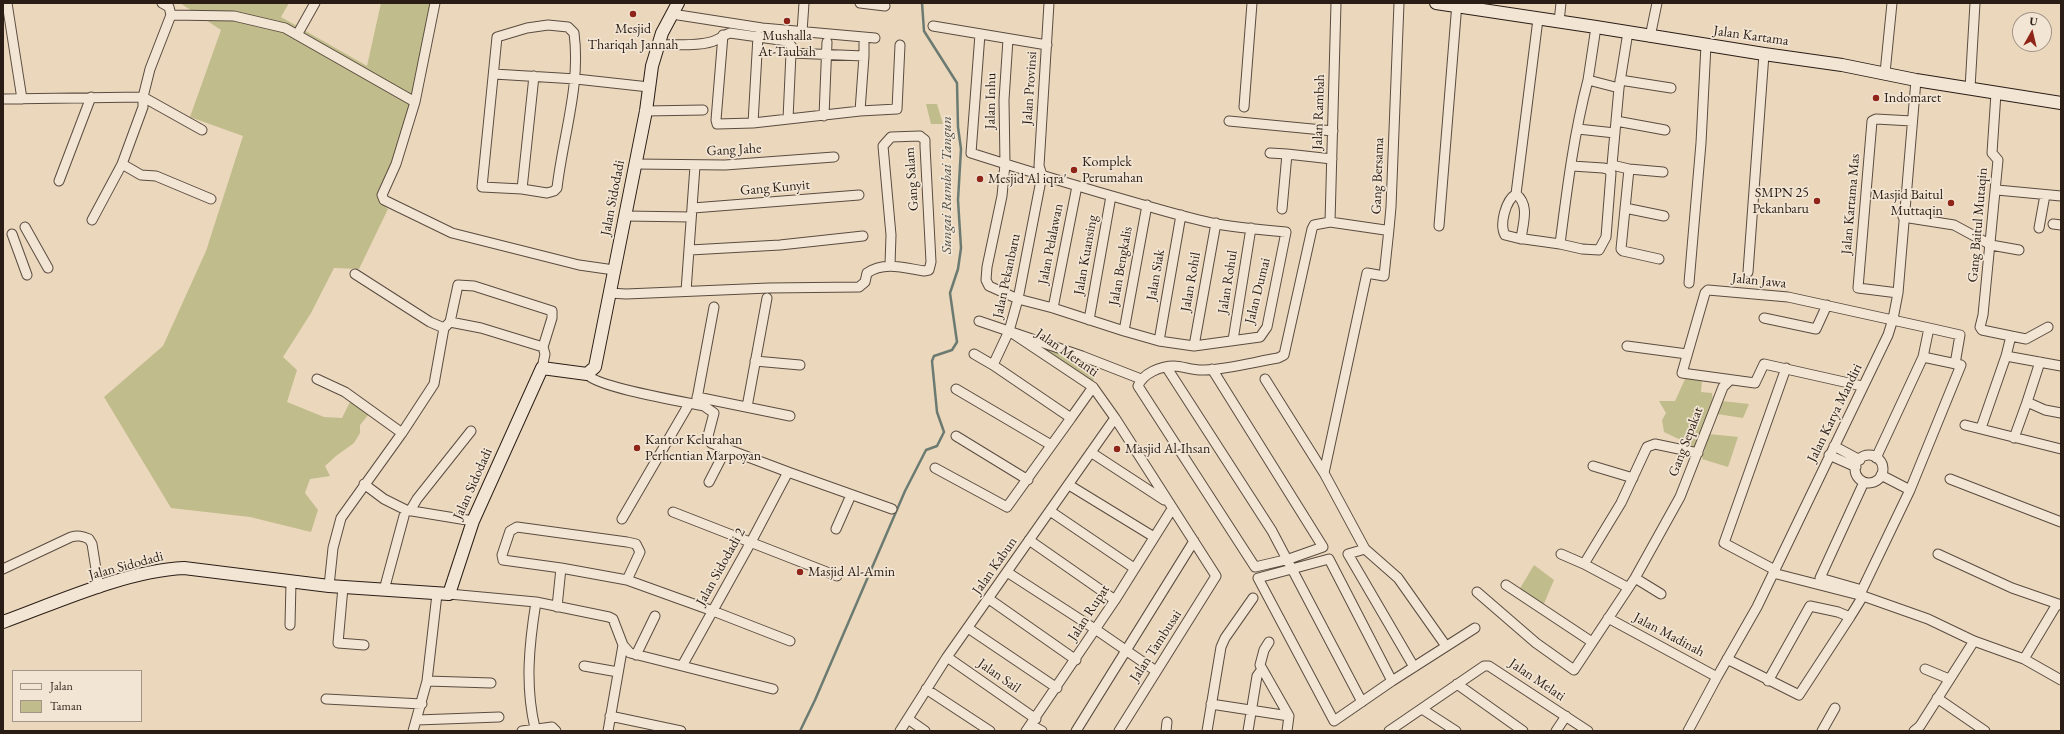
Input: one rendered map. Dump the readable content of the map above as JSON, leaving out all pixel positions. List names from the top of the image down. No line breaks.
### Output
{"streets":{"street":["Jalan Kartama","Jalan Provinsi","Jalan Inhu","Jalan Rambah","Gang Jahe","Gang Bersama","Gang Salam","Gang Kunyit","Jalan Sidodadi","Jalan Kartama Mas","Gang Baitul Mutaqin","Jalan Pelalawan","Jalan Kuansing","Jalan Bengkalis","Jalan Siak","Jalan Pekanbaru","Jalan Jawa","Jalan Rohil","Jalan Rohul","Jalan Dumai","Jalan Meranti","Jalan Karya Mandiri","Gang Sepakat","Jalan Kabun","Jalan Sidodadi 2","Jalan Rupat","Jalan Madinah","Jalan Tambusai","Jalan Sail","Jalan Melati"]},"crossings":[["Jalan Kartama","Gang Baitul Mutaqin"],["Jalan Kartama","Jalan Karya Mandiri"],["Jalan Provinsi","Jalan Pekanbaru"],["Jalan Provinsi","Jalan Dumai"],["Jalan Inhu","Jalan Dumai"],["Jalan Rambah","Gang Bersama"],["Gang Jahe","Jalan Sidodadi"],["Gang Kunyit","Jalan Sidodadi"],["Jalan Kartama Mas","Jalan Karya Mandiri"],["Jalan Pelalawan","Jalan Dumai"],["Jalan Kuansing","Jalan Dumai"],["Jalan Bengkalis","Jalan Dumai"],["Jalan Siak","Jalan Dumai"],["Jalan Pekanbaru","Jalan Dumai"],["Jalan Pekanbaru","Jalan Meranti"],["Jalan Jawa","Jalan Karya Mandiri"],["Jalan Jawa","Gang Sepakat"],["Jalan Rohil","Jalan Dumai"],["Jalan Rohul","Jalan Dumai"],["Jalan Meranti","Jalan Kabun"],["Jalan Meranti","Jalan Rupat"],["Jalan Meranti","Jalan Tambusai"],["Jalan Karya Mandiri","Jalan Madinah"],["Gang Sepakat","Jalan Madinah"],["Jalan Kabun","Jalan Sail"],["Jalan Rupat","Jalan Sail"]],"water":["Sungai Rumbai Tangun"],"places":["Mesjid Thariqah Jannah","Mushalla At-Taubah","Indomaret","Komplek Perumahan","Mesjid Al iqra'","SMPN 25 Pekanbaru","Masjid Baitul Muttaqin","Kantor Kelurahan Perhentian Marpoyan","Masjid Al-Ihsan","Masjid Al-Amin"],"legend":["Jalan","Taman"],"north":"top"}
